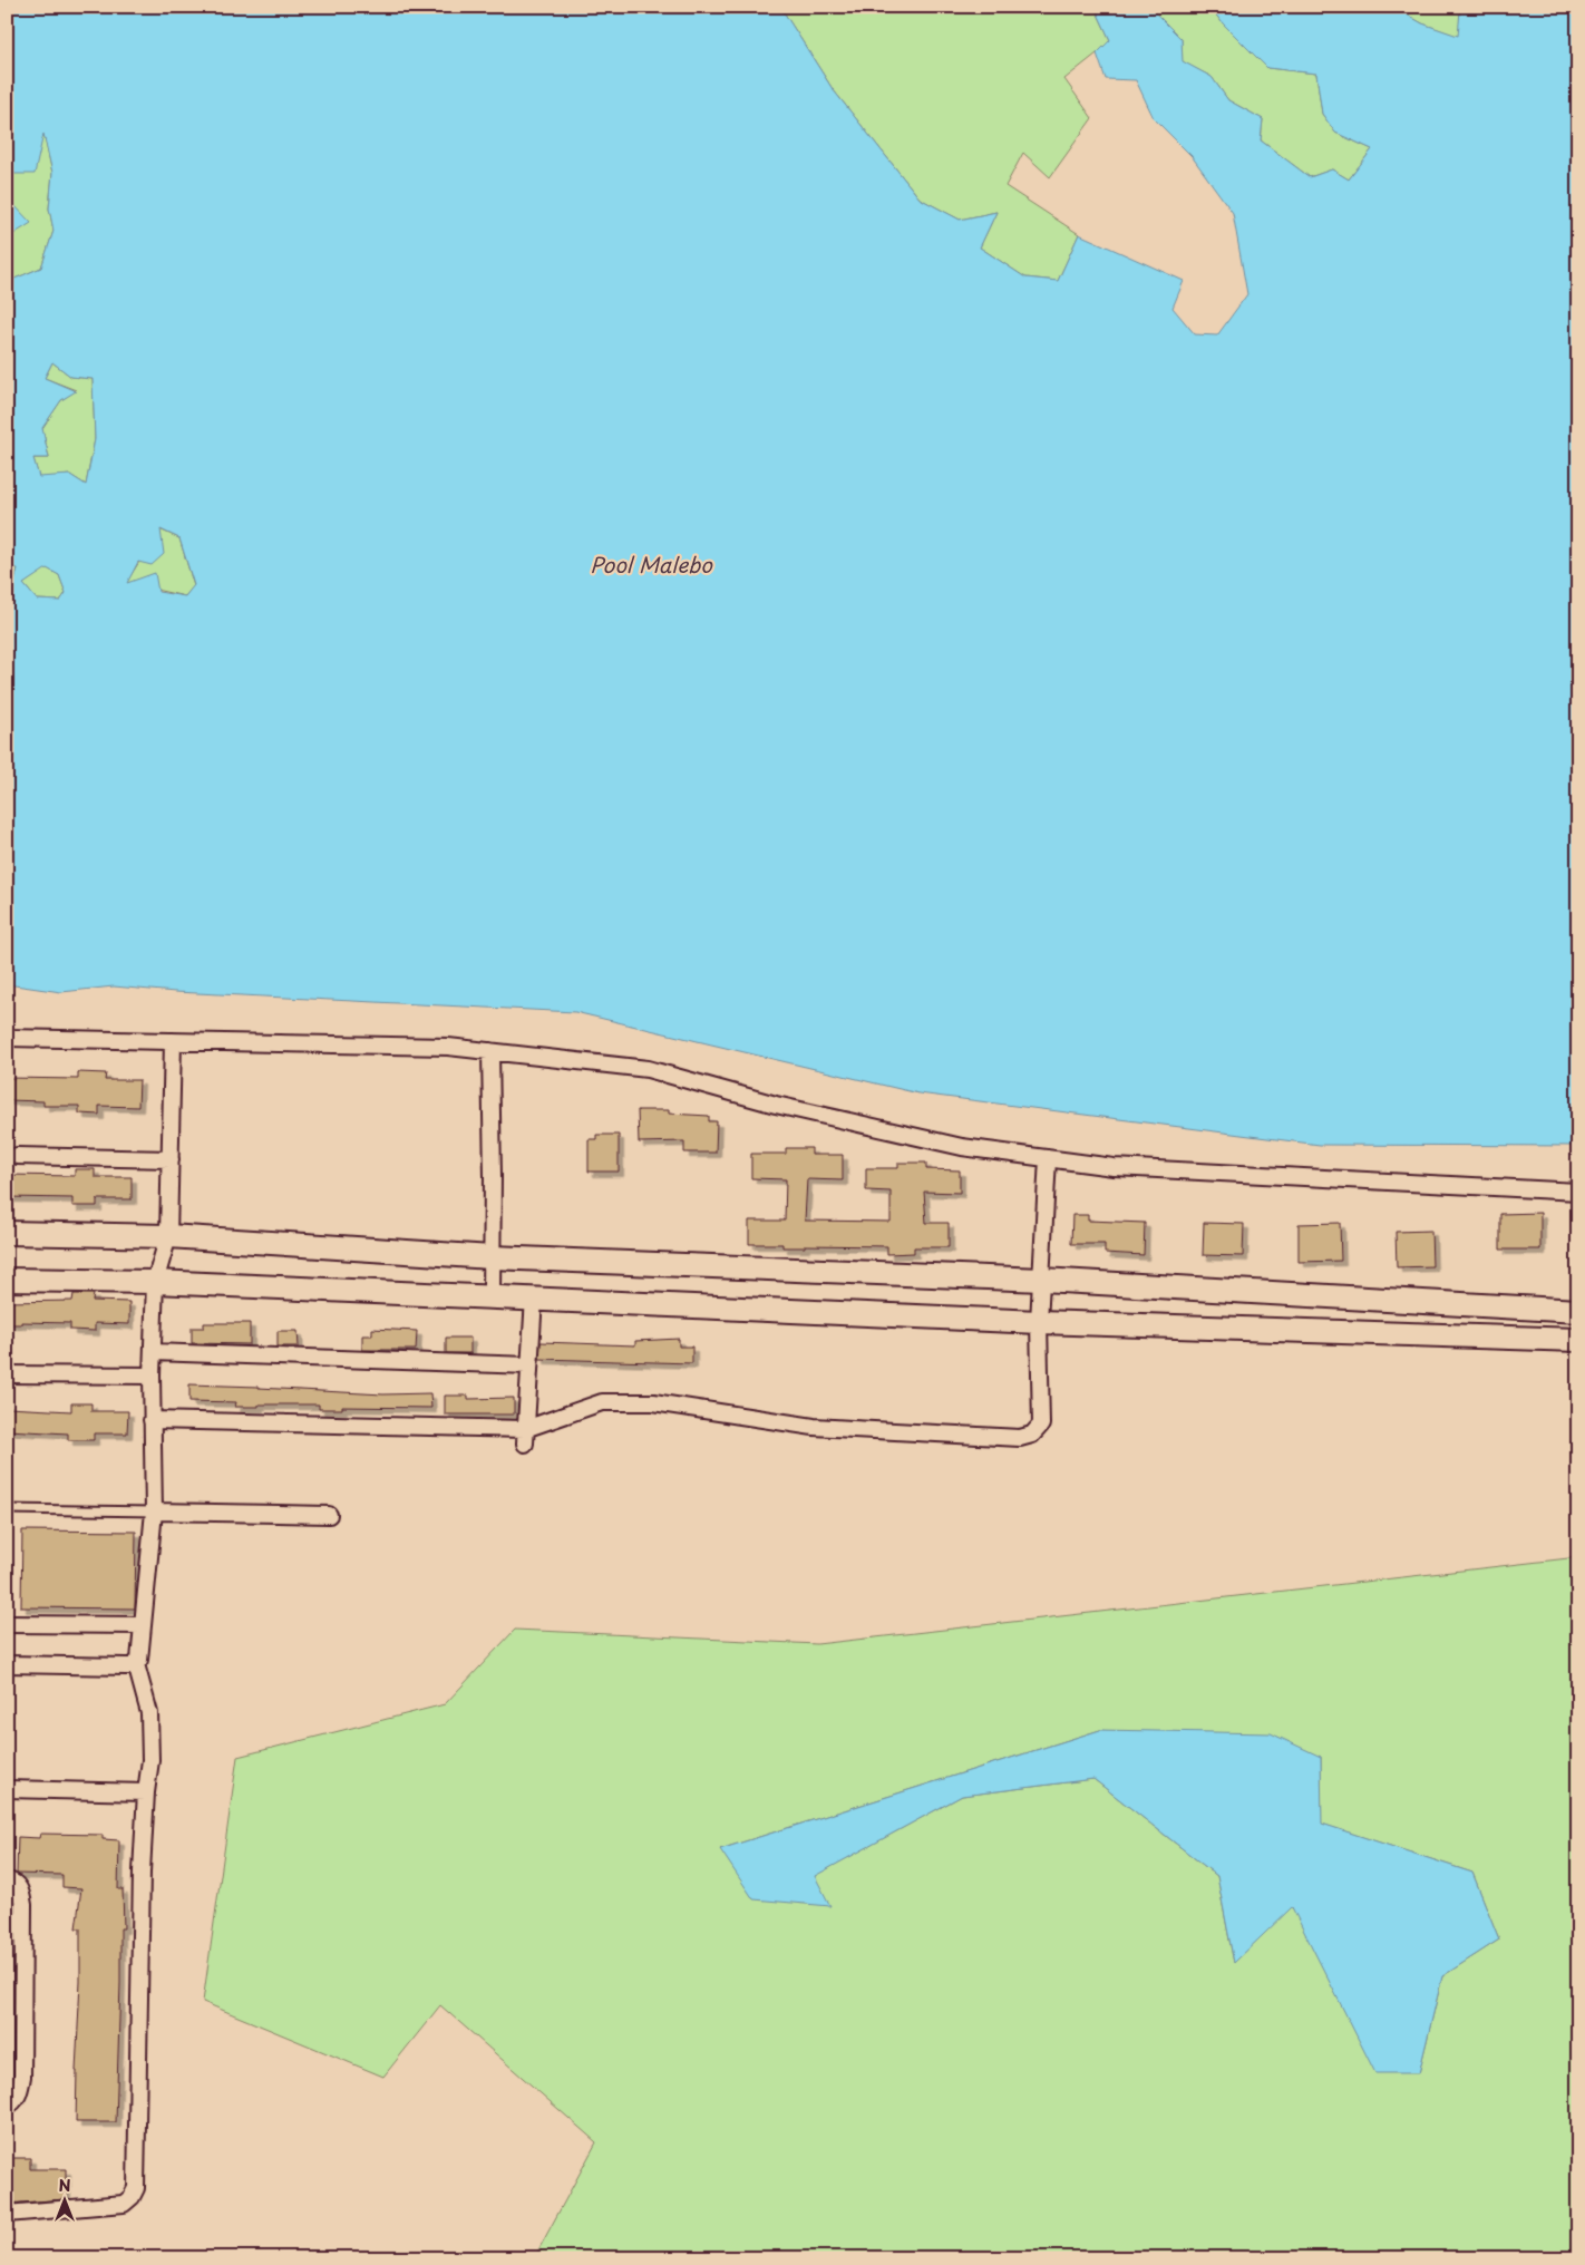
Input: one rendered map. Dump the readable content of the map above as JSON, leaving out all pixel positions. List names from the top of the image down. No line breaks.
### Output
{"water":["Pool Malebo"],"north":"top"}
